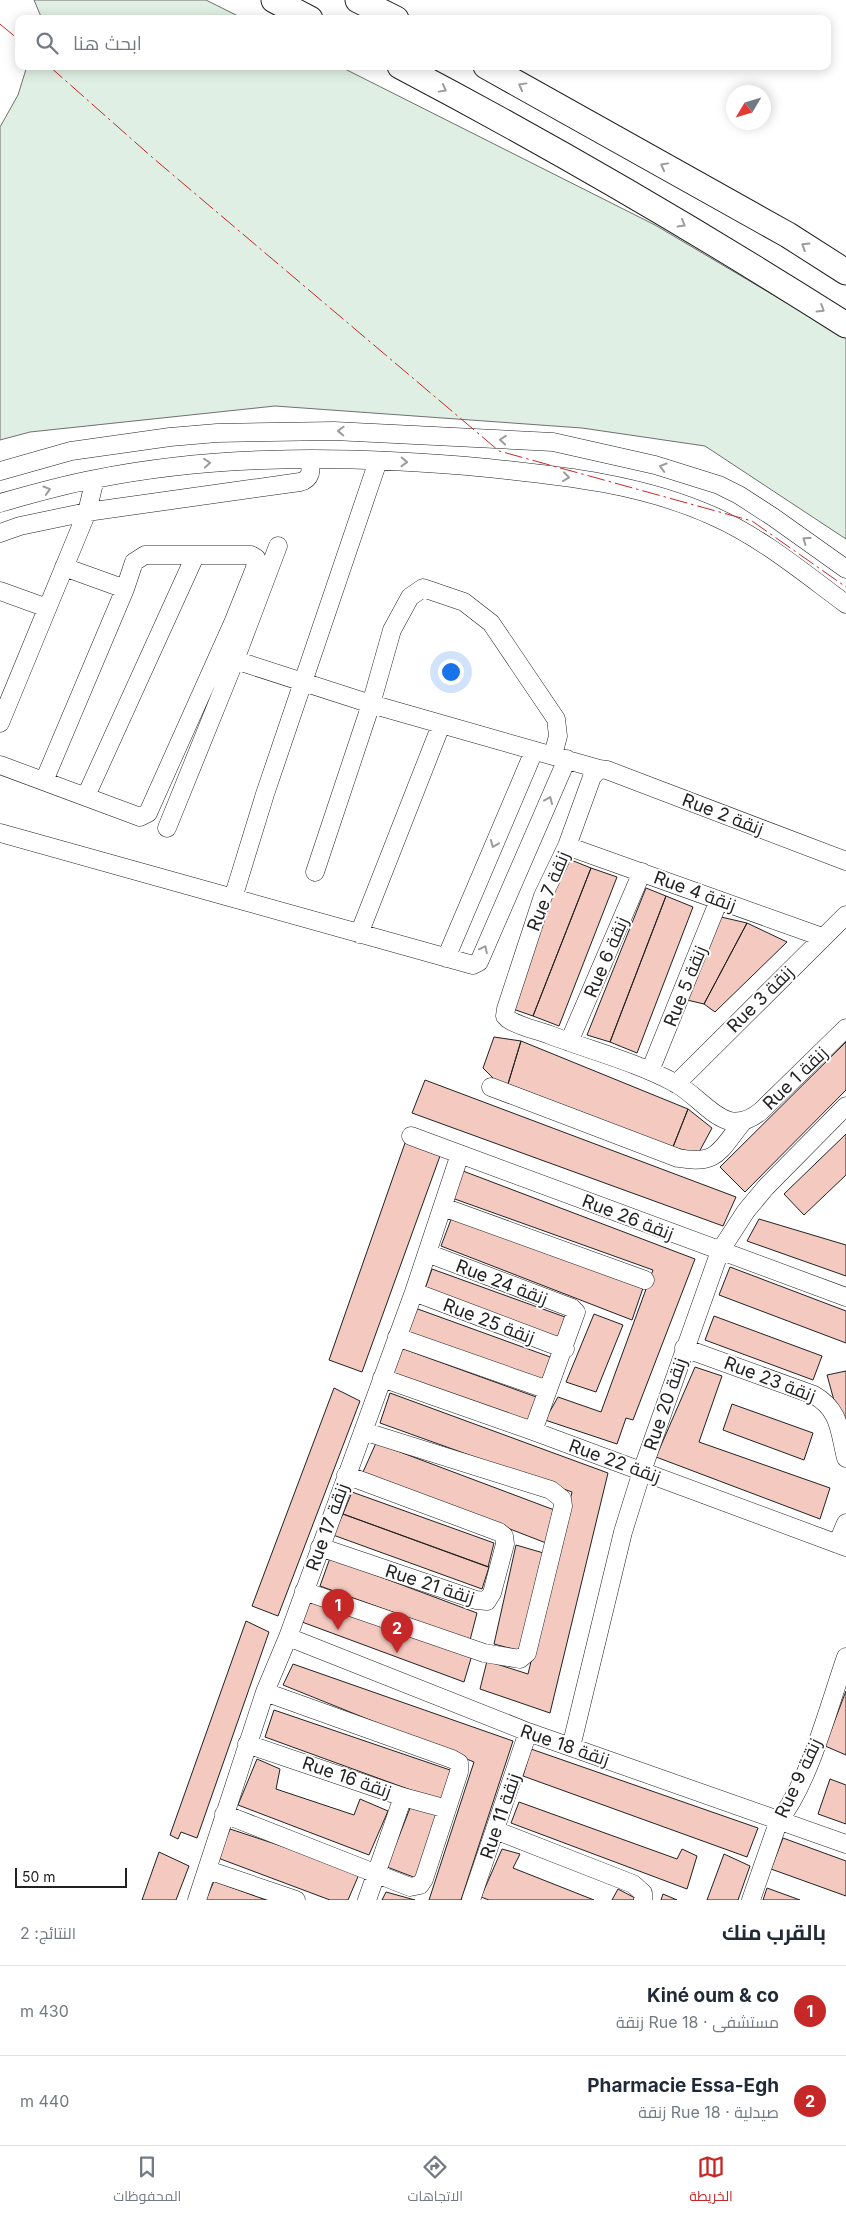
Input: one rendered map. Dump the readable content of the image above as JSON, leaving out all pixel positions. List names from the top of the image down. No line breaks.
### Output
{"streets":{"street":["Rue 2 زنقة","Rue 7 زنقة","Rue 4 زنقة","Rue 6 زنقة","Rue 5 زنقة","Rue 3 زنقة","Rue 1 زنقة","Rue 26 زنقة","Rue 24 زنقة","Rue 25 زنقة","Rue 23 زنقة","Rue 20 زنقة","Rue 22 زنقة","Rue 17 زنقة","Rue 21 زنقة","Rue 18 زنقة","Rue 16 زنقة","Rue 9 زنقة","Rue 11 زنقة"]},"crossings":[["Rue 2 زنقة","Rue 7 زنقة"],["Rue 7 زنقة","Rue 4 زنقة"],["Rue 7 زنقة","Rue 6 زنقة"],["Rue 4 زنقة","Rue 6 زنقة"],["Rue 4 زنقة","Rue 5 زنقة"],["Rue 4 زنقة","Rue 3 زنقة"],["Rue 26 زنقة","Rue 20 زنقة"],["Rue 26 زنقة","Rue 17 زنقة"],["Rue 24 زنقة","Rue 25 زنقة"],["Rue 24 زنقة","Rue 17 زنقة"],["Rue 25 زنقة","Rue 17 زنقة"],["Rue 23 زنقة","Rue 20 زنقة"],["Rue 20 زنقة","Rue 22 زنقة"],["Rue 20 زنقة","Rue 18 زنقة"],["Rue 22 زنقة","Rue 17 زنقة"],["Rue 17 زنقة","Rue 21 زنقة"],["Rue 17 زنقة","Rue 18 زنقة"],["Rue 17 زنقة","Rue 16 زنقة"],["Rue 18 زنقة","Rue 9 زنقة"],["Rue 18 زنقة","Rue 11 زنقة"]],"scale_bar":"50 m","north":"bottom left","page":{"search":"ابحث هنا","pins":["1","2"],"scale":"50 m","heading":["بالقرب منك","النتائج: 2"],"list":[{"mark":"1","name":"Kiné oum & co","note":"مستشفى · Rue 18 زنقة","value":"430 m"},{"mark":"2","name":"Pharmacie Essa-Egh","note":"صيدلية · Rue 18 زنقة","value":"440 m"}],"nav":["الخريطة","الاتجاهات","المحفوظات"]}}
